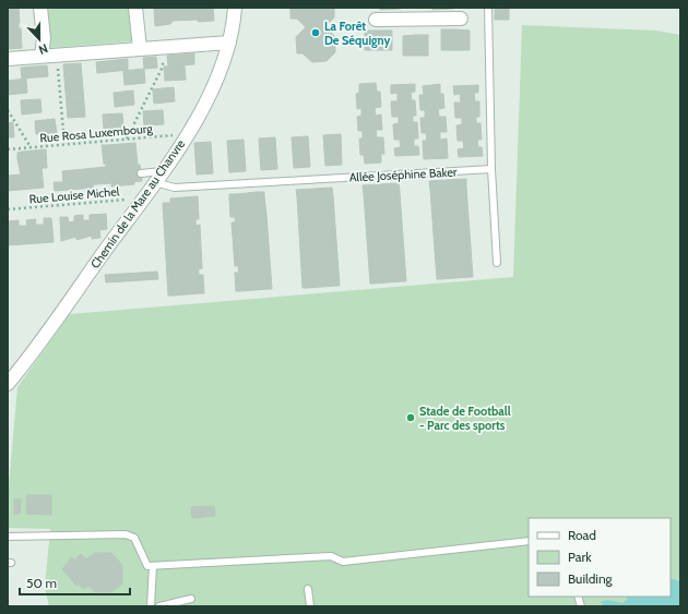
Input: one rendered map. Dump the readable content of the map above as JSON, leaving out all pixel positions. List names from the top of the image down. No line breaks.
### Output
{"streets":{"street":["Chemin de la Mare au Chanvre"],"lane":["Allée Joséphine Baker"],"path":["Rue Rosa Luxembourg","Rue Louise Michel"]},"crossings":[["Rue Rosa Luxembourg","Chemin de la Mare au Chanvre"],["Allée Joséphine Baker","Chemin de la Mare au Chanvre"],["Rue Louise Michel","Chemin de la Mare au Chanvre"]],"places":["La Forêt De Séquigny","Stade de Football - Parc des sports"],"legend":["Road","Park","Building"],"scale_bar":"50 m","north":"bottom"}
